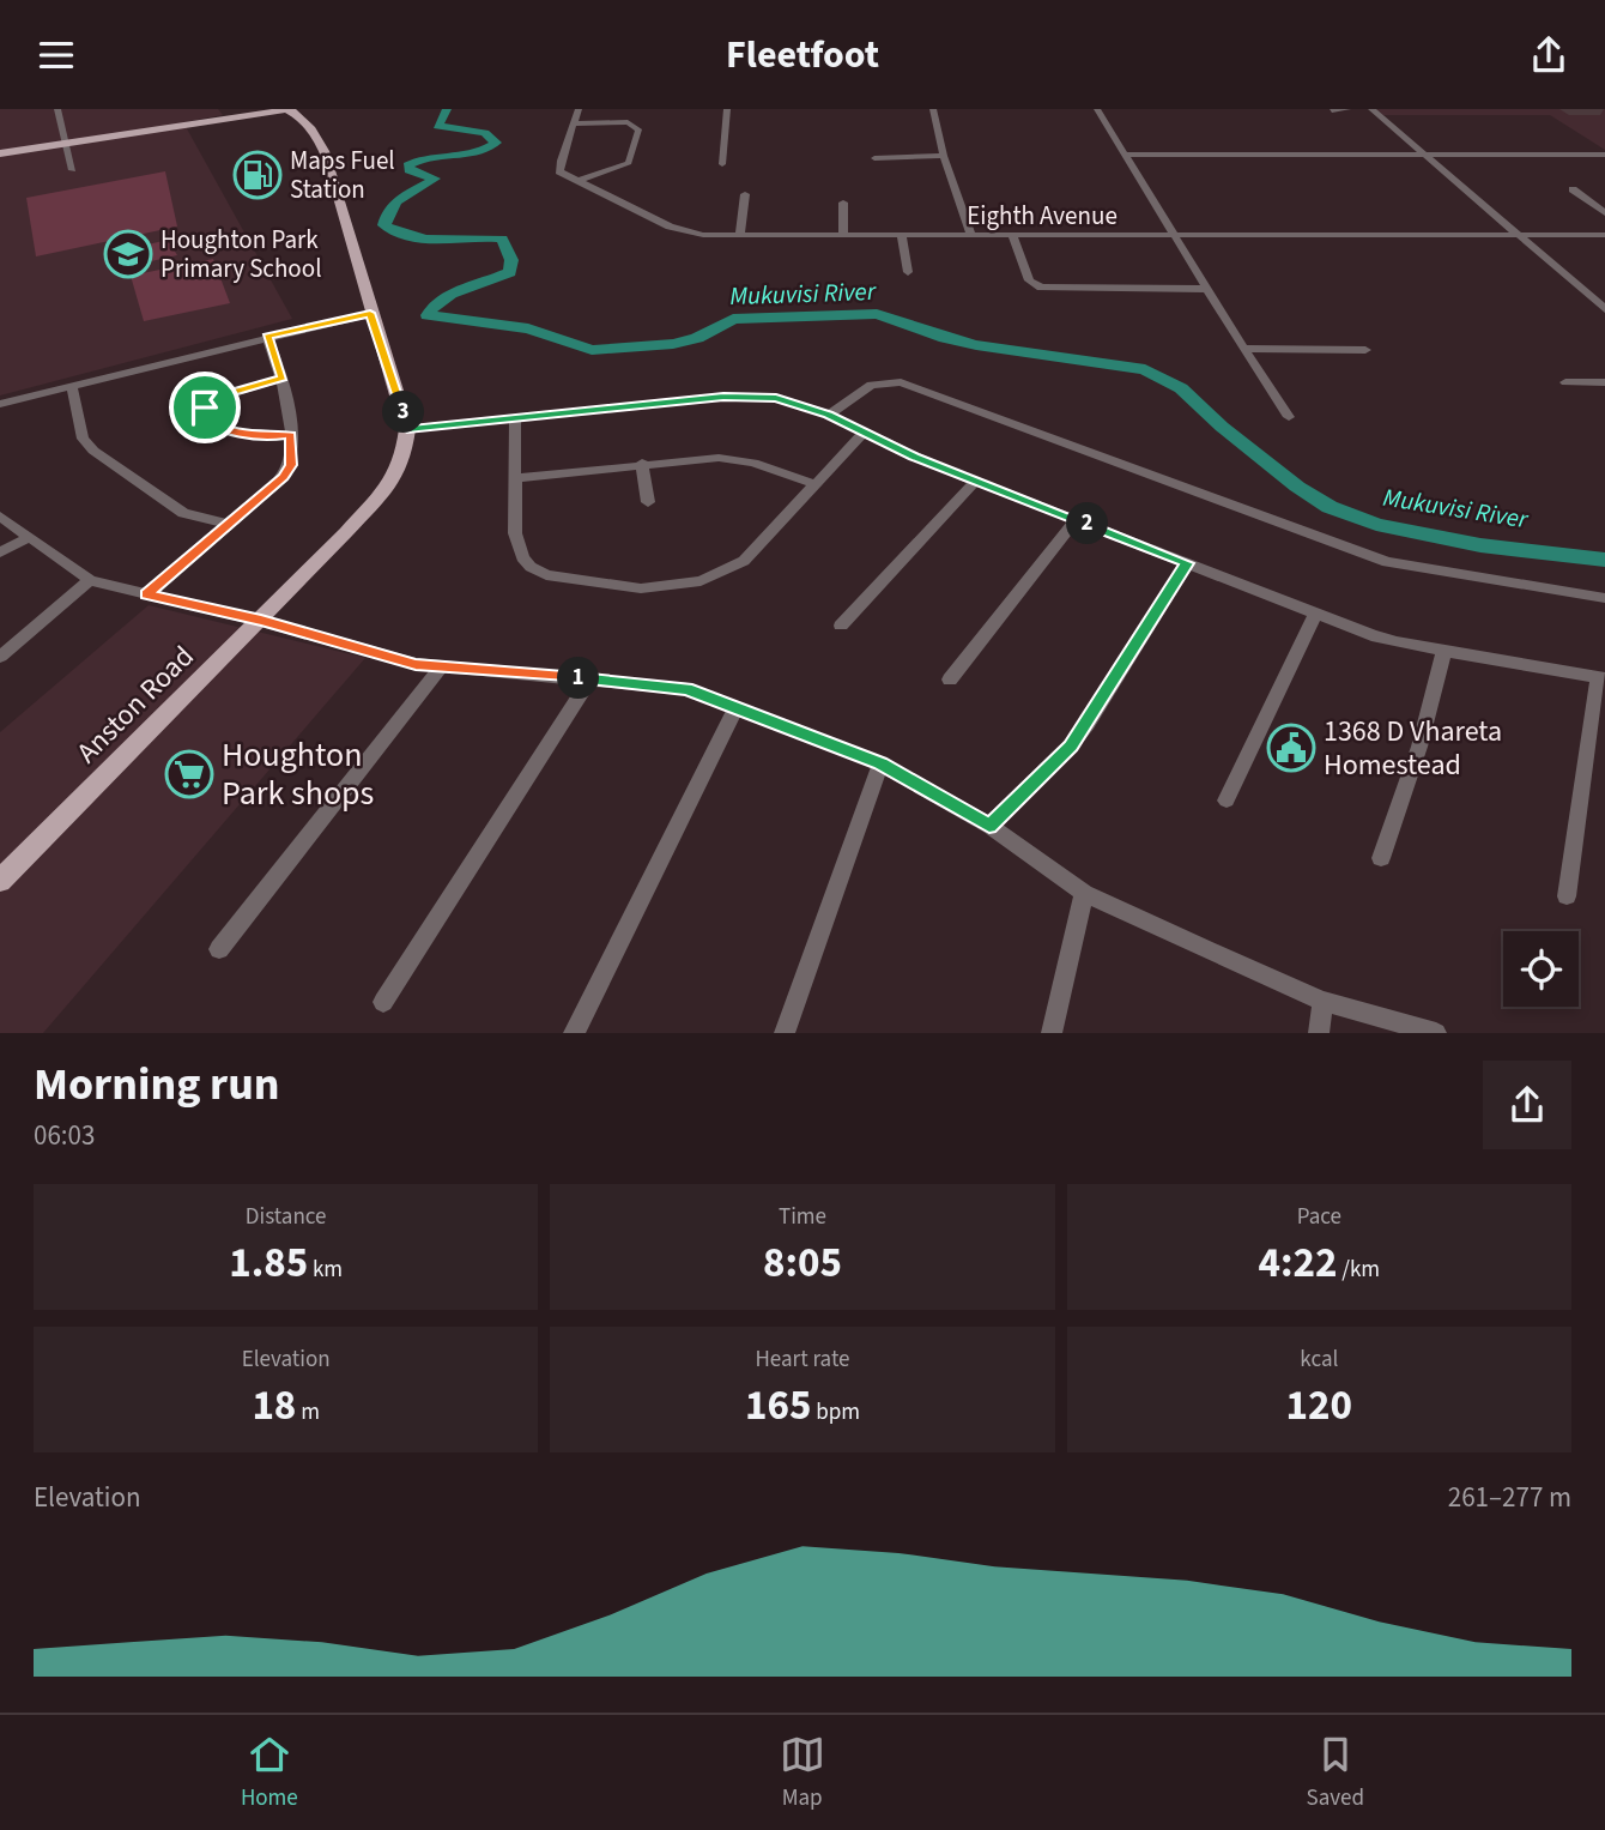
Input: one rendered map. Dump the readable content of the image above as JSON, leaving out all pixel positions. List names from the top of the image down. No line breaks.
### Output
{"streets":{"main road":["Anston Road"],"street":["Eighth Avenue"]},"water":["Mukuvisi River"],"places":{"fuel station":["Maps Fuel Station"],"school or university":["Houghton Park Primary School"],"public building":["1368 D Vhareta Homestead"],"supermarket":["Houghton Park shops"]},"page":{"header":"Fleetfoot","pins":["3","2","1"],"heading":["Morning run","06:03"],"stats":[["Distance","1.85 km"],["Time","8:05"],["Pace","4:22 /km"],["Elevation","18 m"],["Heart rate","165 bpm"],["kcal","120"]],"chart":["Elevation","261–277 m"],"tabs":["Home","Map","Saved"]}}
